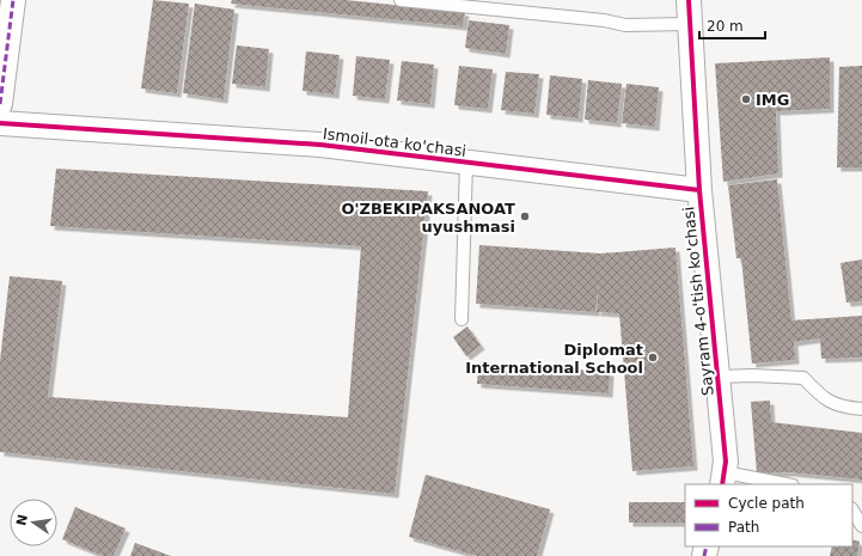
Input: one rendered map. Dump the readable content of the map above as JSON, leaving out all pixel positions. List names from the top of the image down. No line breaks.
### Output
{"streets":{"street":["Ismoil-ota ko'chasi","Sayram 4-o'tish ko'chasi"]},"crossings":[["Ismoil-ota ko'chasi","Sayram 4-o'tish ko'chasi"]],"places":["IMG","O'ZBEKIPAKSANOAT uyushmasi","Diplomat International School"],"legend":["Cycle path","Path"],"scale_bar":"20 m","north":"left"}
